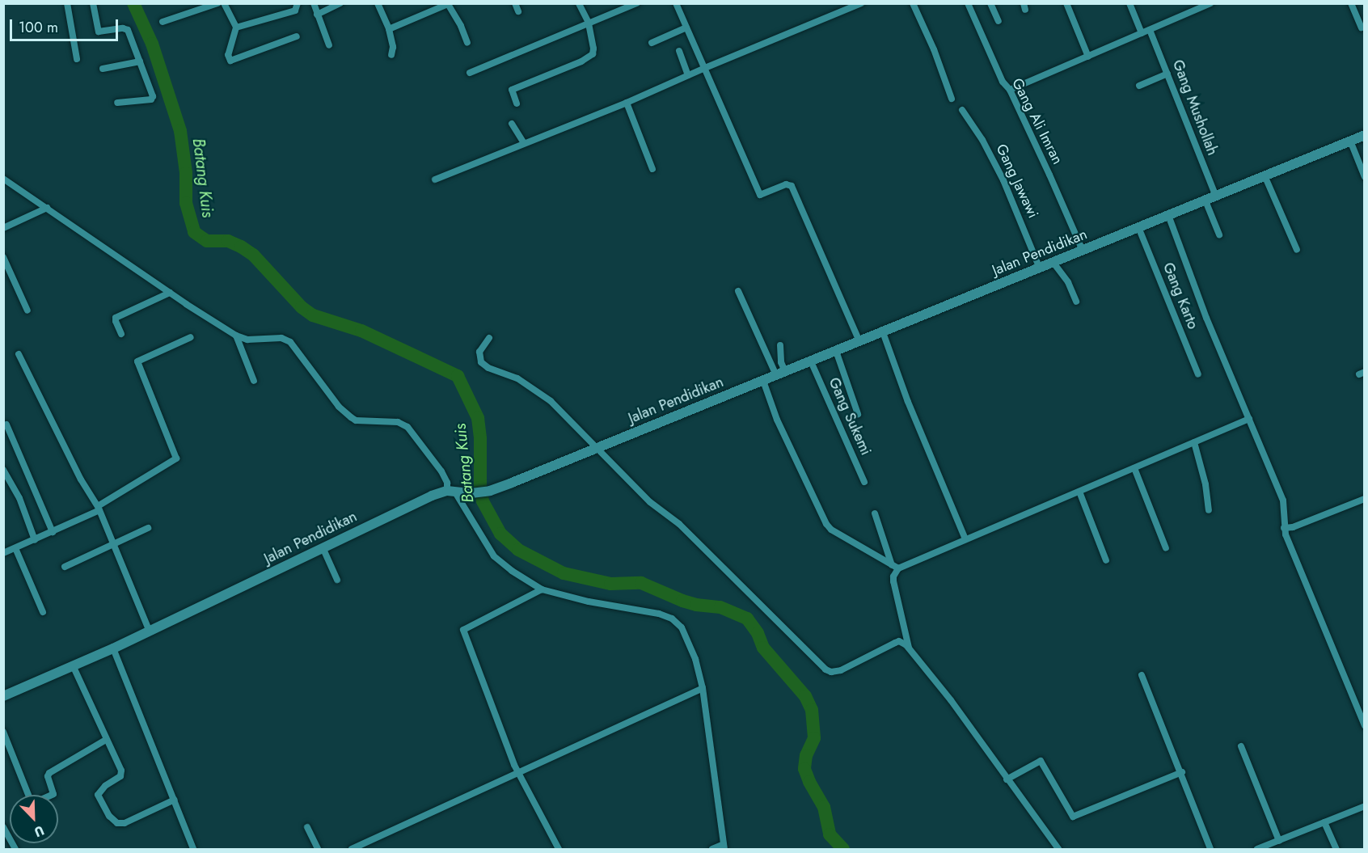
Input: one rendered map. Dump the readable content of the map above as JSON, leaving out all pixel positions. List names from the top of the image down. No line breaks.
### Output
{"streets":{"main road":["Jalan Pendidikan"],"street":["Gang Mushollah","Gang Ali Imran","Gang Jawawi","Gang Karto","Gang Sukemi"]},"crossings":[["Gang Mushollah","Jalan Pendidikan"],["Gang Ali Imran","Jalan Pendidikan"],["Gang Jawawi","Jalan Pendidikan"],["Jalan Pendidikan","Gang Karto"],["Jalan Pendidikan","Gang Sukemi"]],"water":["Batang Kuis"],"scale_bar":"100 m","north":"bottom right"}
